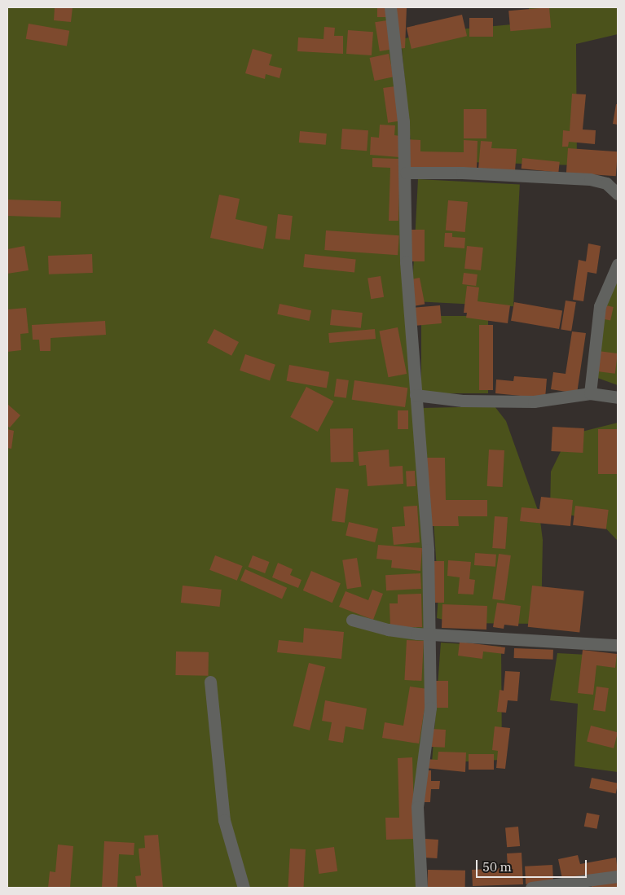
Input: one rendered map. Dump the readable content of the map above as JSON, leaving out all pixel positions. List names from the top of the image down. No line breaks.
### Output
{"scale_bar":"50 m"}
